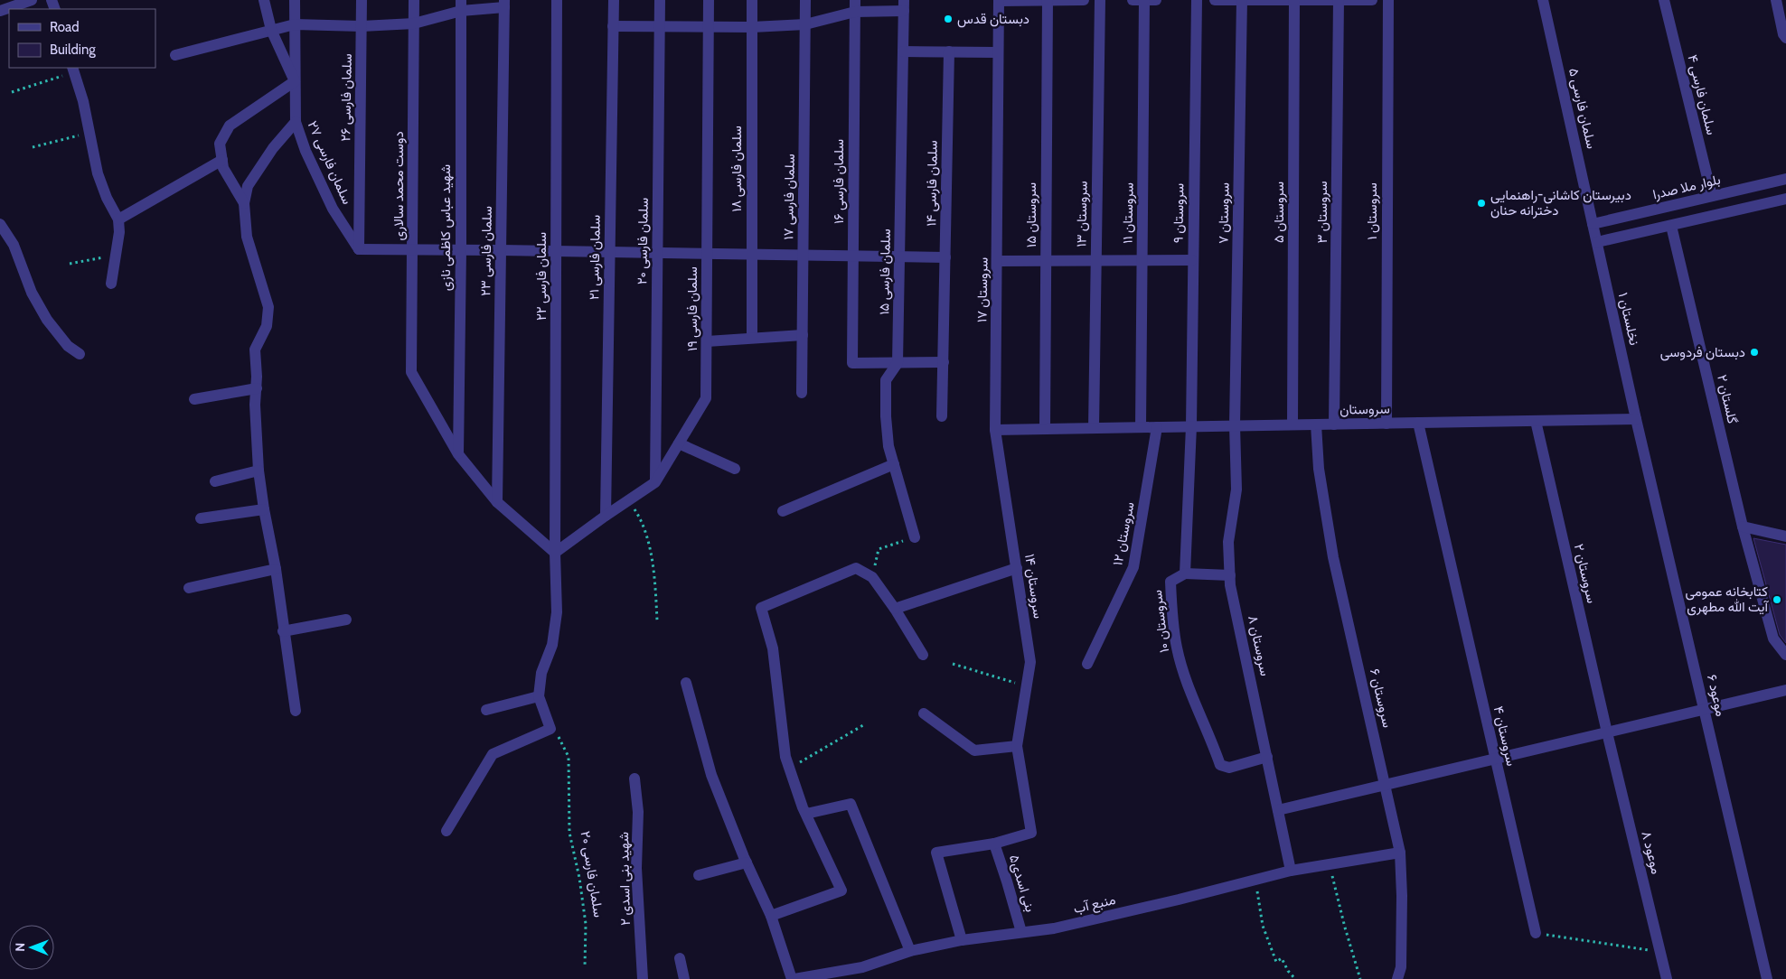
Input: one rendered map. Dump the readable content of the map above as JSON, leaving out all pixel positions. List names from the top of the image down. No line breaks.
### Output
{"streets":{"street":["سلمان فارسی ۴","سلمان فارسی ۲۶","سلمان فارسی ۵","سلمان فارسی ۲۷","سلمان فارسی ۱۸","سلمان فارسی ۱۶","سلمان فارسی ۱۴","دوست محمد سالاری","بلوار ملا صدرا","سلمان فارسی ۱۷","سروستان ۱","سروستان ۵","سروستان ۳","سروستان ۱۱","سروستان ۹","سروستان ۷","سروستان ۱۳","سروستان ۱۵","شهید عباس کاظمی نازی","سلمان فارسی ۲۰","سلمان فارسی ۲۳","سلمان فارسی ۲۱","سلمان فارسی ۱۵","سلمان فارسی ۲۲","سروستان ۱۷","سلمان فارسی ۱۹","نخلستان ۱","گلستان ۲","سروستان","سروستان ۱۲","سروستان ۲","سروستان ۱۴","سروستان ۱۰","سروستان ۸","موعود ۶","سروستان ۶","سروستان ۴","موعود ۸","شهید بنی اسدی ۲","بنی اسدی۵","منبع آب"]},"crossings":[["سلمان فارسی ۴","بلوار ملا صدرا"],["سلمان فارسی ۲۶","سلمان فارسی ۲۷"],["سلمان فارسی ۵","بلوار ملا صدرا"],["سلمان فارسی ۵","نخلستان ۱"],["سلمان فارسی ۱۶","سلمان فارسی ۱۵"],["دوست محمد سالاری","شهید عباس کاظمی نازی"],["بلوار ملا صدرا","نخلستان ۱"],["سروستان ۱","سروستان"],["سروستان ۵","سروستان"],["سروستان ۳","سروستان"],["سروستان ۱۱","سروستان"],["سروستان ۹","سروستان"],["سروستان ۷","سروستان"],["سروستان ۷","سروستان ۸"],["سروستان ۱۳","سروستان"],["سلمان فارسی ۲۰","سلمان فارسی ۱۹"],["سلمان فارسی ۲۱","سلمان فارسی ۱۹"],["سلمان فارسی ۲۲","سلمان فارسی ۱۹"],["سروستان ۱۷","سروستان ۱۴"],["نخلستان ۱","سروستان"],["نخلستان ۱","موعود ۶"],["سروستان","سروستان ۱۲"],["سروستان","سروستان ۲"],["سروستان","سروستان ۸"],["سروستان","موعود ۶"],["سروستان","سروستان ۶"],["سروستان","سروستان ۴"],["سروستان ۲","موعود ۸"],["سروستان ۱۴","بنی اسدی۵"],["سروستان ۱۰","سروستان ۸"],["سروستان ۸","منبع آب"],["سروستان ۶","منبع آب"],["بنی اسدی۵","منبع آب"]],"places":["دبستان قدس","دبیرستان کاشانی-راهنمایی دخترانه حنان","دبستان فردوسی","کتابخانه عمومی آیت الله مطهری"],"legend":["Road","Building"],"north":"left"}
